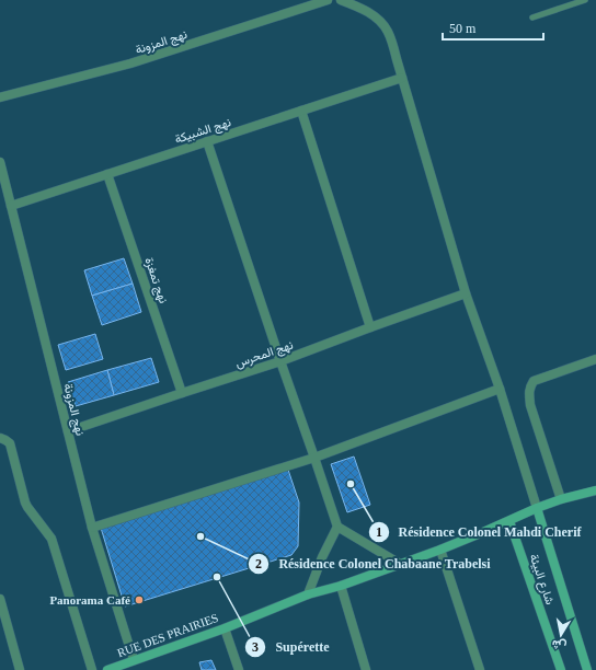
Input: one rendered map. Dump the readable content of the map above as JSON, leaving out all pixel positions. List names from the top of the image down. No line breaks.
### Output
{"streets":{"street":["نهج المزونة","نهج الشبيكة","نهج تمغزة","نهج المحرس","شارع البيئة","RUE DES PRAIRIES"]},"crossings":[["نهج المزونة","نهج الشبيكة"],["نهج المزونة","نهج المحرس"],["نهج المزونة","RUE DES PRAIRIES"],["نهج الشبيكة","نهج تمغزة"],["نهج تمغزة","نهج المحرس"],["شارع البيئة","RUE DES PRAIRIES"]],"places":["Résidence Colonel Mahdi Cherif","Résidence Colonel Chabaane Trabelsi","Supérette","Panorama Café"],"scale_bar":"50 m","north":"bottom"}
